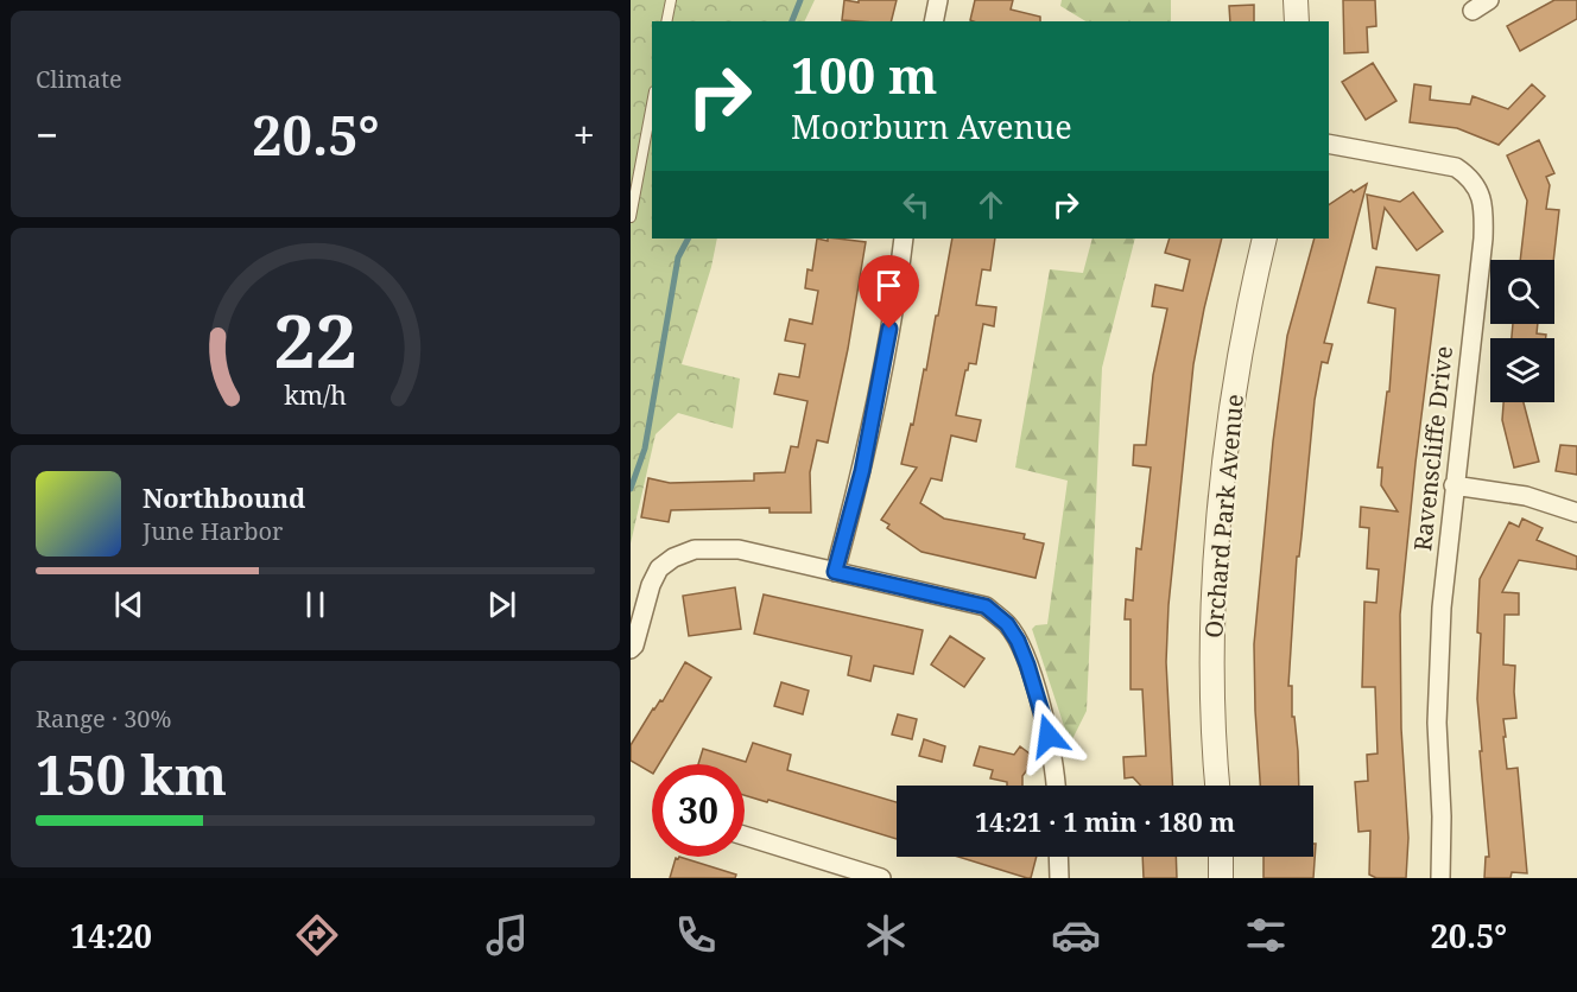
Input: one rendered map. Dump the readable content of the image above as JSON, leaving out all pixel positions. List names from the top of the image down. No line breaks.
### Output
{"streets":{"street":["Ravenscliffe Drive","Orchard Park Avenue"]},"page":{"tile":["Climate",["Range · 30%","150 km"]],"turn":["100 m","Moorburn Avenue"],"heat":["−","20.5°","+"],"song":["Northbound","June Harbor"],"limit":"30","trip":"14:21 · 1 min · 180 m","tabs":["14:20","20.5°"],"gauge":["22","km/h"]}}
